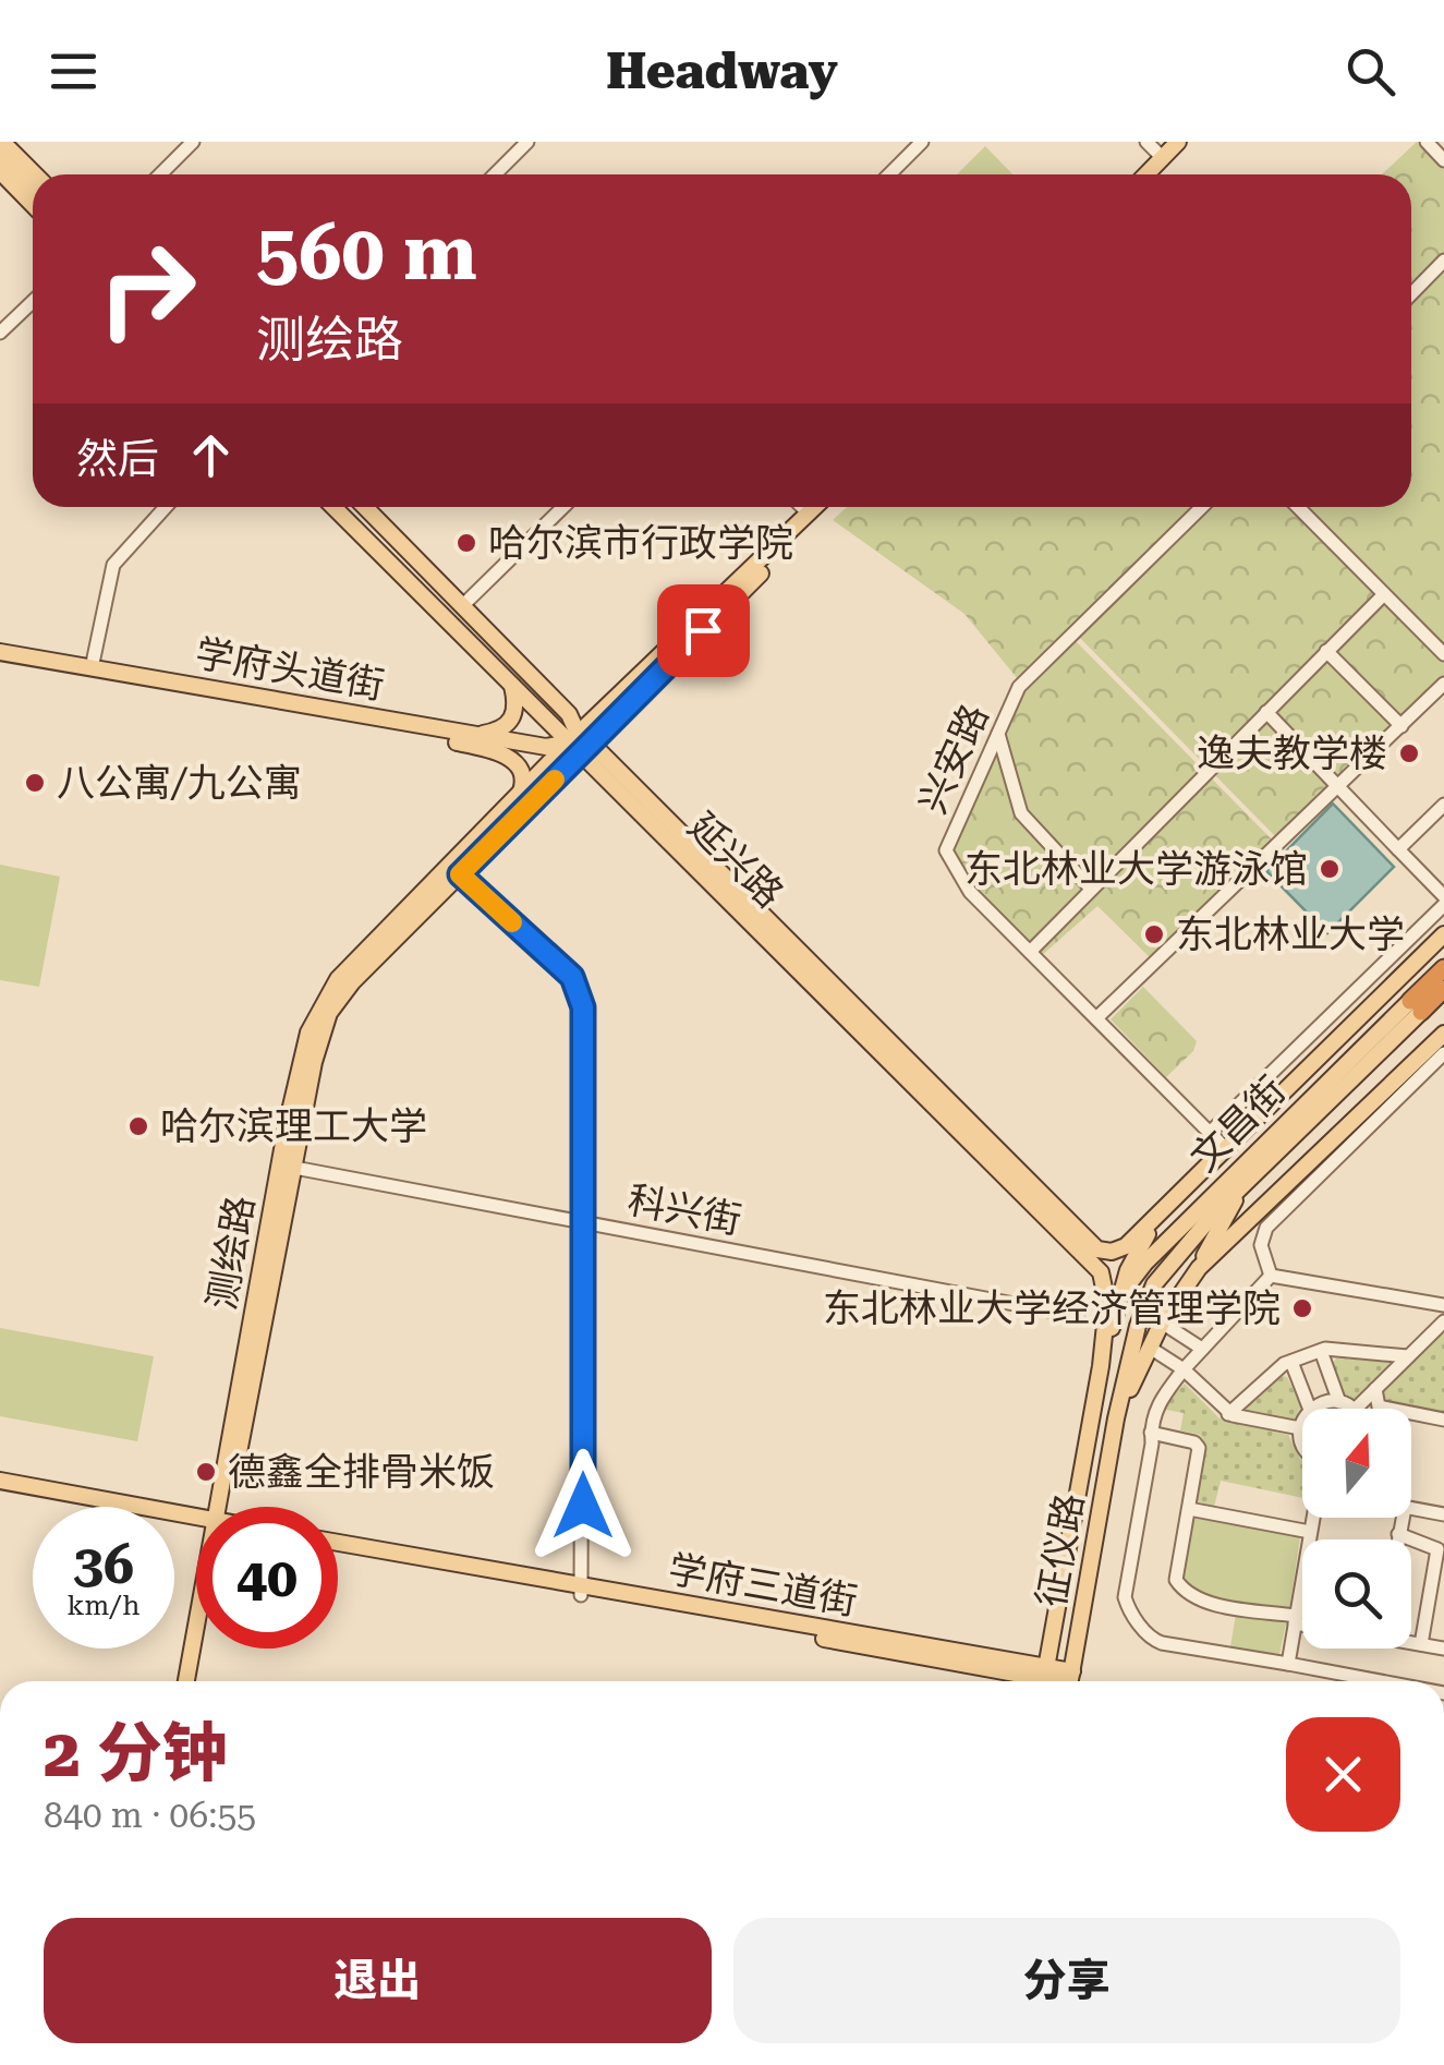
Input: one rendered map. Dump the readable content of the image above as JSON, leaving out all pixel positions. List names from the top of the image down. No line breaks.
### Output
{"streets":{"main road":["学府头道街","延兴路","文昌街","测绘路","征仪路","学府三道街"],"street":["兴安路","科兴街"]},"crossings":[["学府头道街","延兴路"],["学府头道街","测绘路"],["兴安路","延兴路"],["延兴路","测绘路"],["文昌街","征仪路"],["科兴街","测绘路"]],"places":["哈尔滨市行政学院","逸夫教学楼","八公寓/九公寓","东北林业大学游泳馆","东北林业大学","哈尔滨理工大学","东北林业大学经济管理学院","德鑫全排骨米饭"],"north":"top","page":{"header":"Headway","turn":["560 m","测绘路"],"then":"然后","speed":"36 km/h","limit":"40","heading":["2 分钟","840 m · 06:55"],"buttons":["退出","分享"]}}
